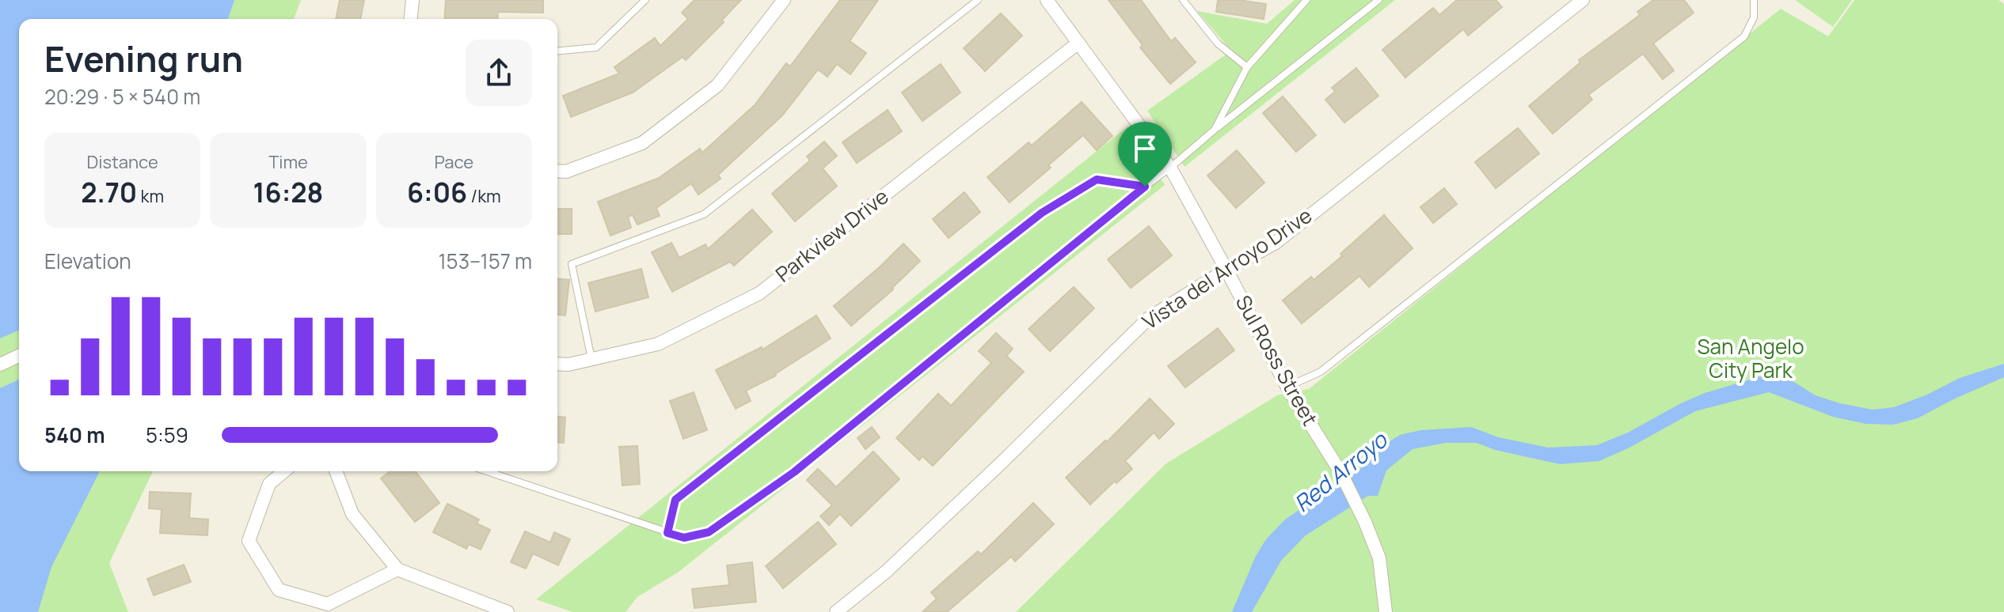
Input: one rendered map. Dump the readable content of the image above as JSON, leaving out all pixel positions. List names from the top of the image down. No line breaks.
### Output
{"streets":{"street":["Parkview Drive","Vista del Arroyo Drive","Sul Ross Street"]},"crossings":[["Parkview Drive","Sul Ross Street"],["Vista del Arroyo Drive","Sul Ross Street"]],"water":["Red Arroyo"],"parks":["San Angelo City Park"],"page":{"heading":["Evening run","20:29 · 5 × 540 m"],"stats":[["Distance","2.70 km"],["Time","16:28"],["Pace","6:06 /km"]],"chart":["Elevation","153–157 m"],"list":[{"name":"540 m","note":"5:59"}]}}
